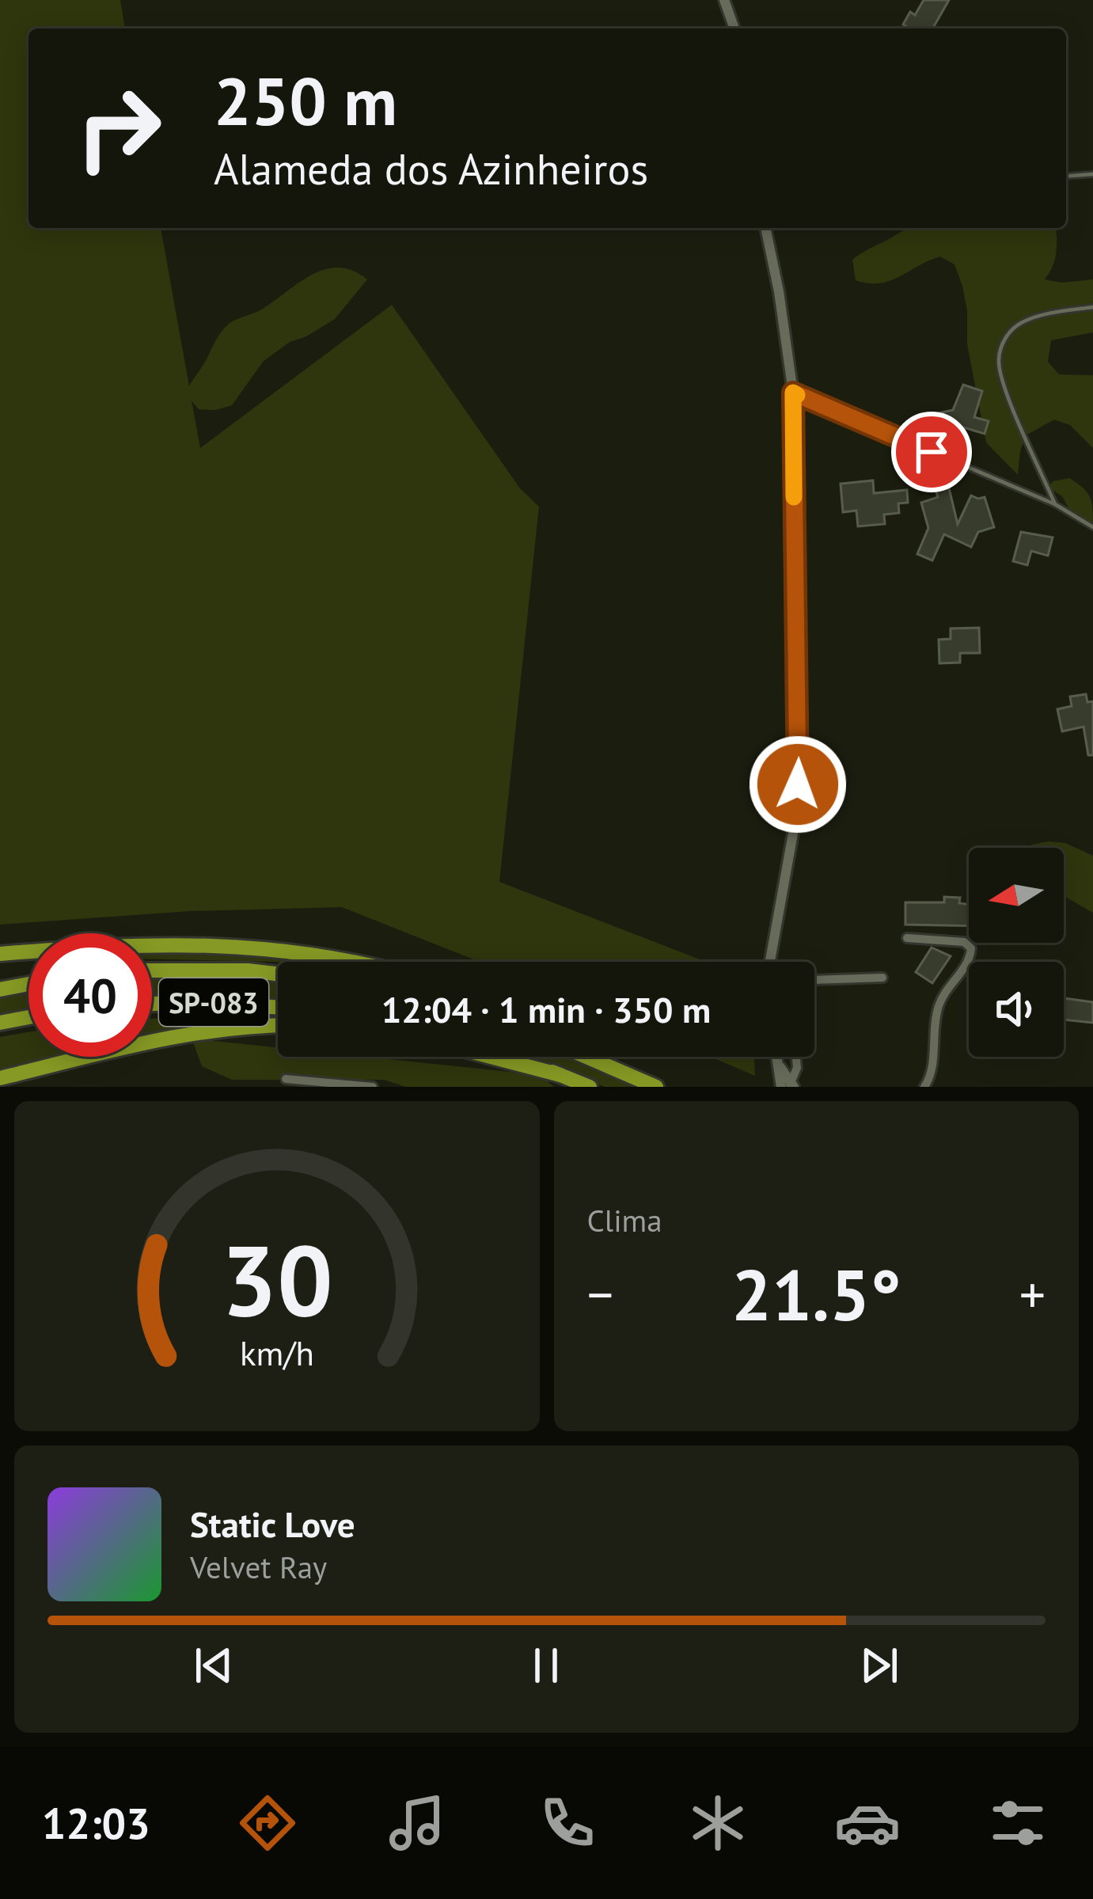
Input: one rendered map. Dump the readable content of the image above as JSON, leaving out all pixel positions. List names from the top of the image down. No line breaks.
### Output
{"streets":{"highway":["SP-083"]},"north":"left","page":{"turn":["250 m","Alameda dos Azinheiros"],"limit":"40","trip":"12:04 · 1 min · 350 m","tile":"Clima","heat":["−","21.5°","+"],"song":["Static Love","Velvet Ray"],"tabs":"12:03","gauge":["30","km/h"]}}
